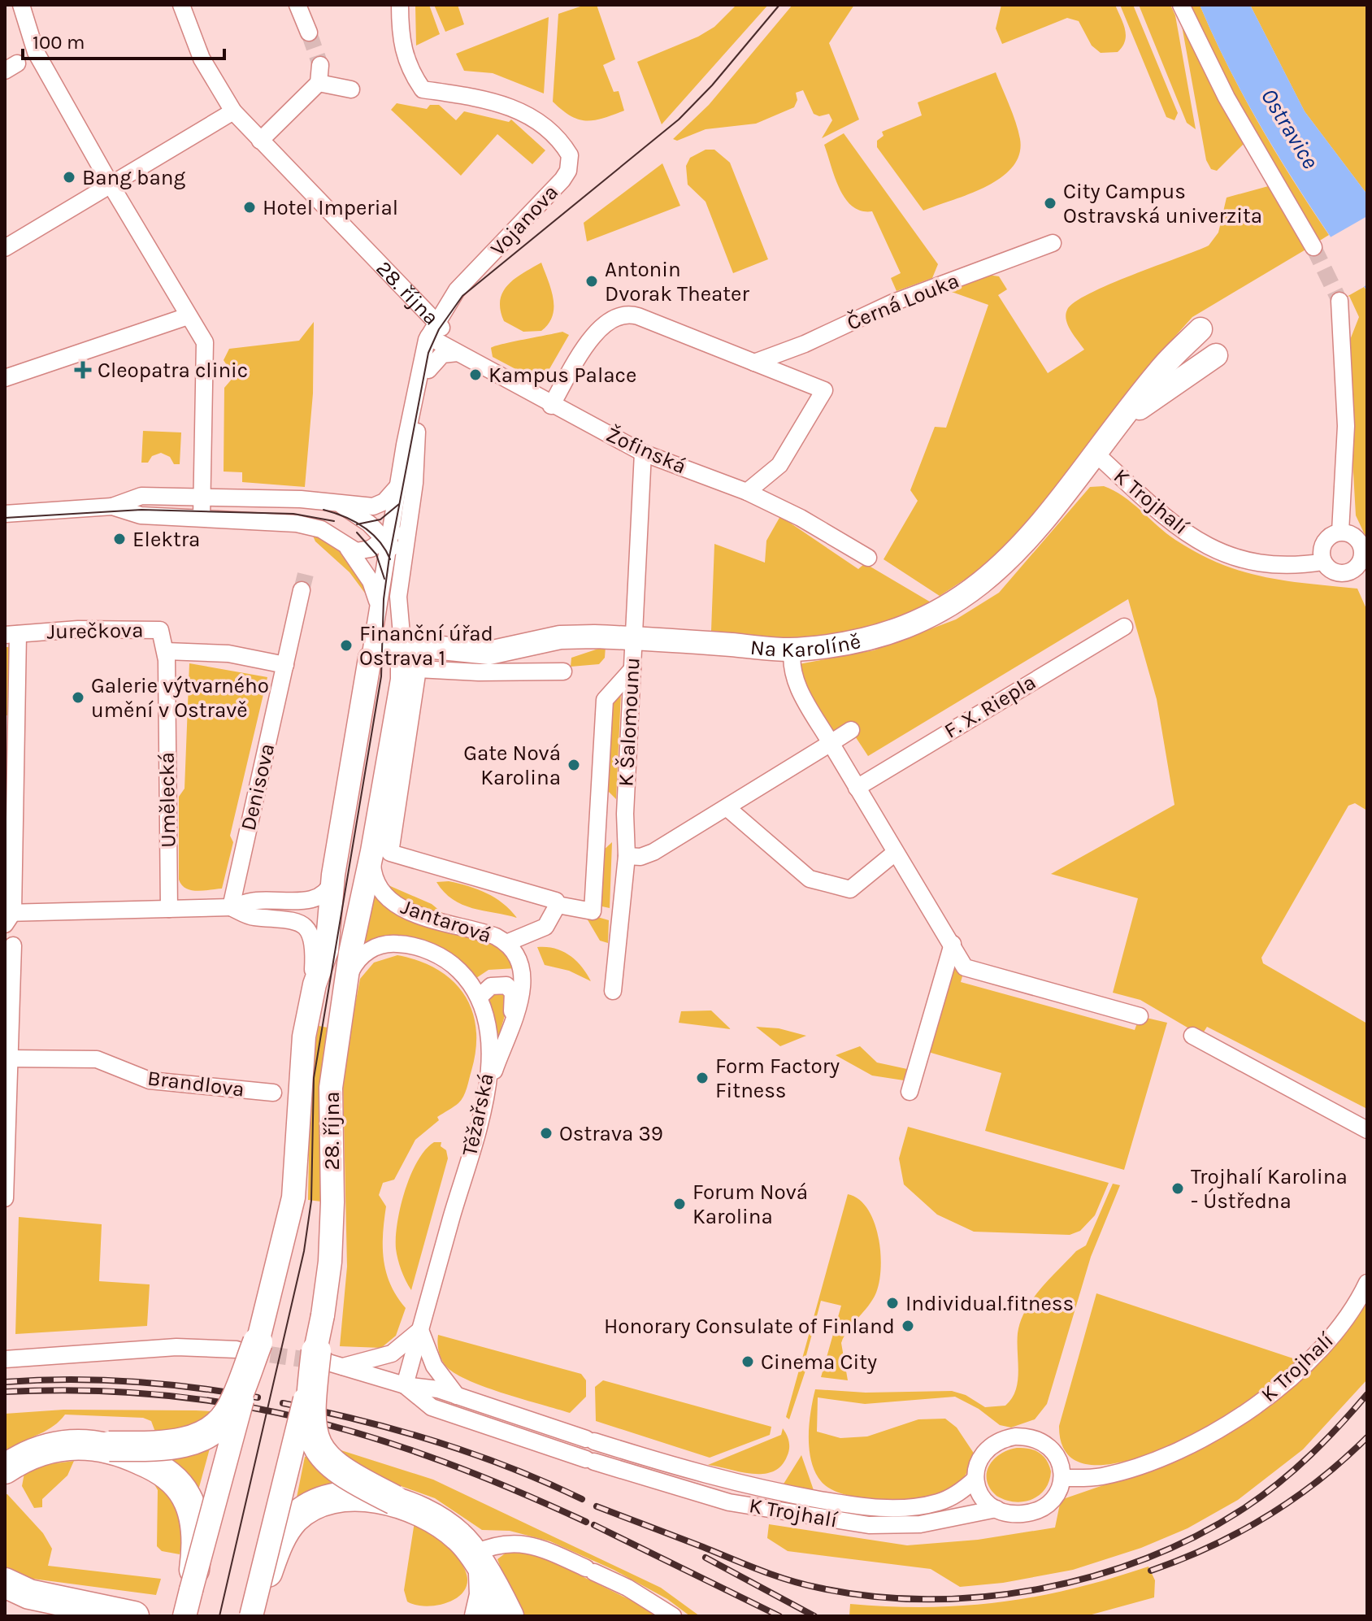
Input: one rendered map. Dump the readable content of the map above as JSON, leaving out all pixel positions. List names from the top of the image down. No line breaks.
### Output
{"streets":{"street":["Vojanova","28. října","Černá Louka","Žofinská","K Trojhalí","Jurečkova","Na Karolíně","F. X. Riepla","K Šalomounu","Denisova","Umělecká","Jantarová","Brandlova","Těžařská"]},"crossings":[["Vojanova","28. října"],["28. října","Žofinská"],["28. října","Na Karolíně"],["28. října","Jantarová"],["28. října","Těžařská"],["Žofinská","K Šalomounu"],["K Trojhalí","Na Karolíně"],["K Trojhalí","Těžařská"],["Jurečkova","Denisova"],["Jurečkova","Umělecká"],["Na Karolíně","K Šalomounu"],["Jantarová","Těžařská"]],"water":["Ostravice"],"places":{"other":["Bang bang","City Campus Ostravská univerzita","Hotel Imperial","Antonin Dvorak Theater","Kampus Palace","Elektra","Finanční úřad Ostrava 1","Galerie výtvarného umění v Ostravě","Gate Nová Karolina","Form Factory Fitness","Ostrava 39","Trojhalí Karolina - Ústředna","Forum Nová Karolina","Individual.fitness","Honorary Consulate of Finland","Cinema City"],"health":["Cleopatra clinic"]},"scale_bar":"100 m"}
